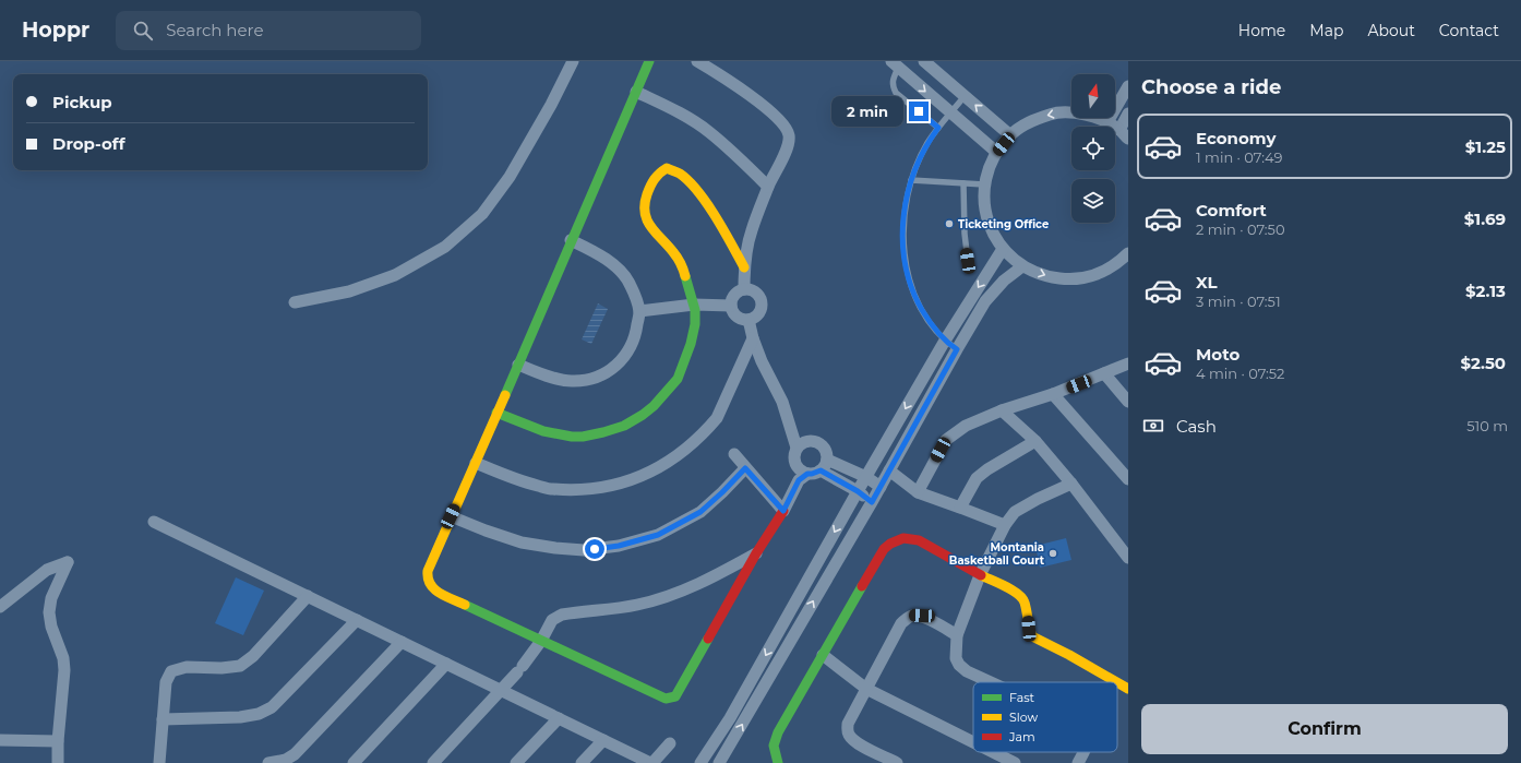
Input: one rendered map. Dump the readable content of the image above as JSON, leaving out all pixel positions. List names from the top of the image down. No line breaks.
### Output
{"places":["Ticketing Office","Montania Basketball Court"],"legend":["Fast","Slow","Jam"],"north":"top","page":{"header":"Hoppr","search":"Search here","nav":["Home","Map","About","Contact"],"heading":"Choose a ride","banner":["Pickup","Drop-off"],"bubble":"2 min","list":[{"name":"Economy","note":"1 min · 07:49","value":"$1.25"},{"name":"Comfort","note":"2 min · 07:50","value":"$1.69"},{"name":"XL","note":"3 min · 07:51","value":"$2.13"},{"name":"Moto","note":"4 min · 07:52","value":"$2.50"}],"pay":["Cash","510 m"],"buttons":"Confirm"}}
